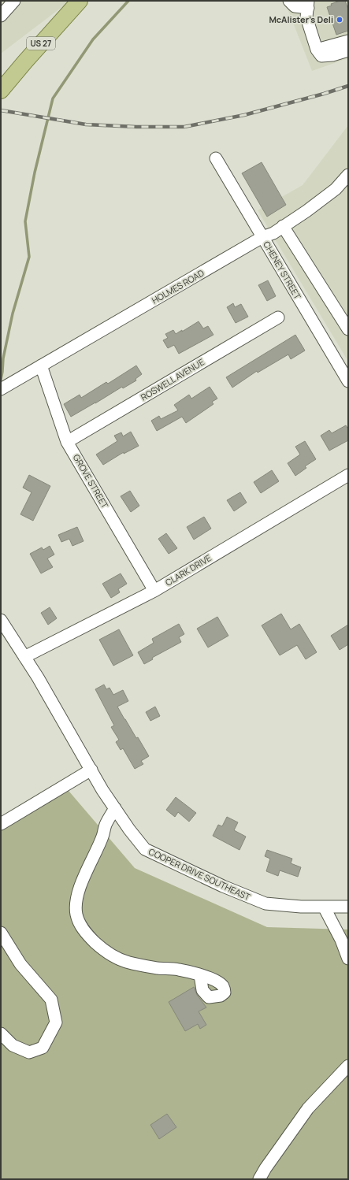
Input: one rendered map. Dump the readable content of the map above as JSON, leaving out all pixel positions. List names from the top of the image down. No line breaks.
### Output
{"streets":{"main road":["US 27"],"street":["CHENEY STREET","HOLMES ROAD","ROSWELL AVENUE","GROVE STREET","CLARK DRIVE","COOPER DRIVE SOUTHEAST"]},"crossings":[["CHENEY STREET","HOLMES ROAD"],["HOLMES ROAD","GROVE STREET"],["ROSWELL AVENUE","GROVE STREET"],["GROVE STREET","CLARK DRIVE"],["CLARK DRIVE","COOPER DRIVE SOUTHEAST"]],"places":["McAlister's Deli"]}
